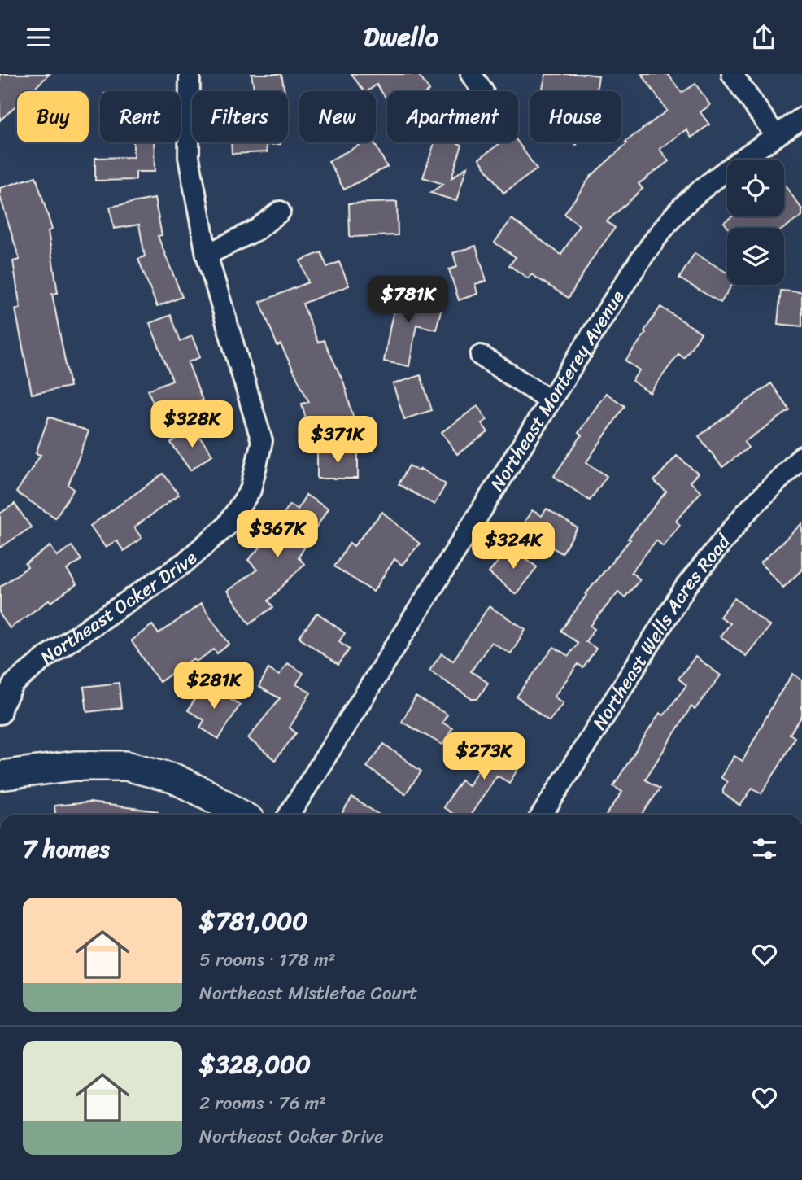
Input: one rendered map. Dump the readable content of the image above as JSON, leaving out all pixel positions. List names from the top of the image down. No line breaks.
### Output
{"streets":{"street":["Northeast Monterey Avenue","Northeast Ocker Drive","Northeast Wells Acres Road"]},"page":{"header":"Dwello","chip":["Buy","Rent","Filters","New","Apartment","House"],"price":["$781K","$328K","$371K","$367K","$324K","$281K","$273K"],"heading":"7 homes","list":[{"name":"$781,000","note":"5 rooms · 178 m² · Northeast Mistletoe Court"},{"name":"$328,000","note":"2 rooms · 76 m² · Northeast Ocker Drive"}]}}
